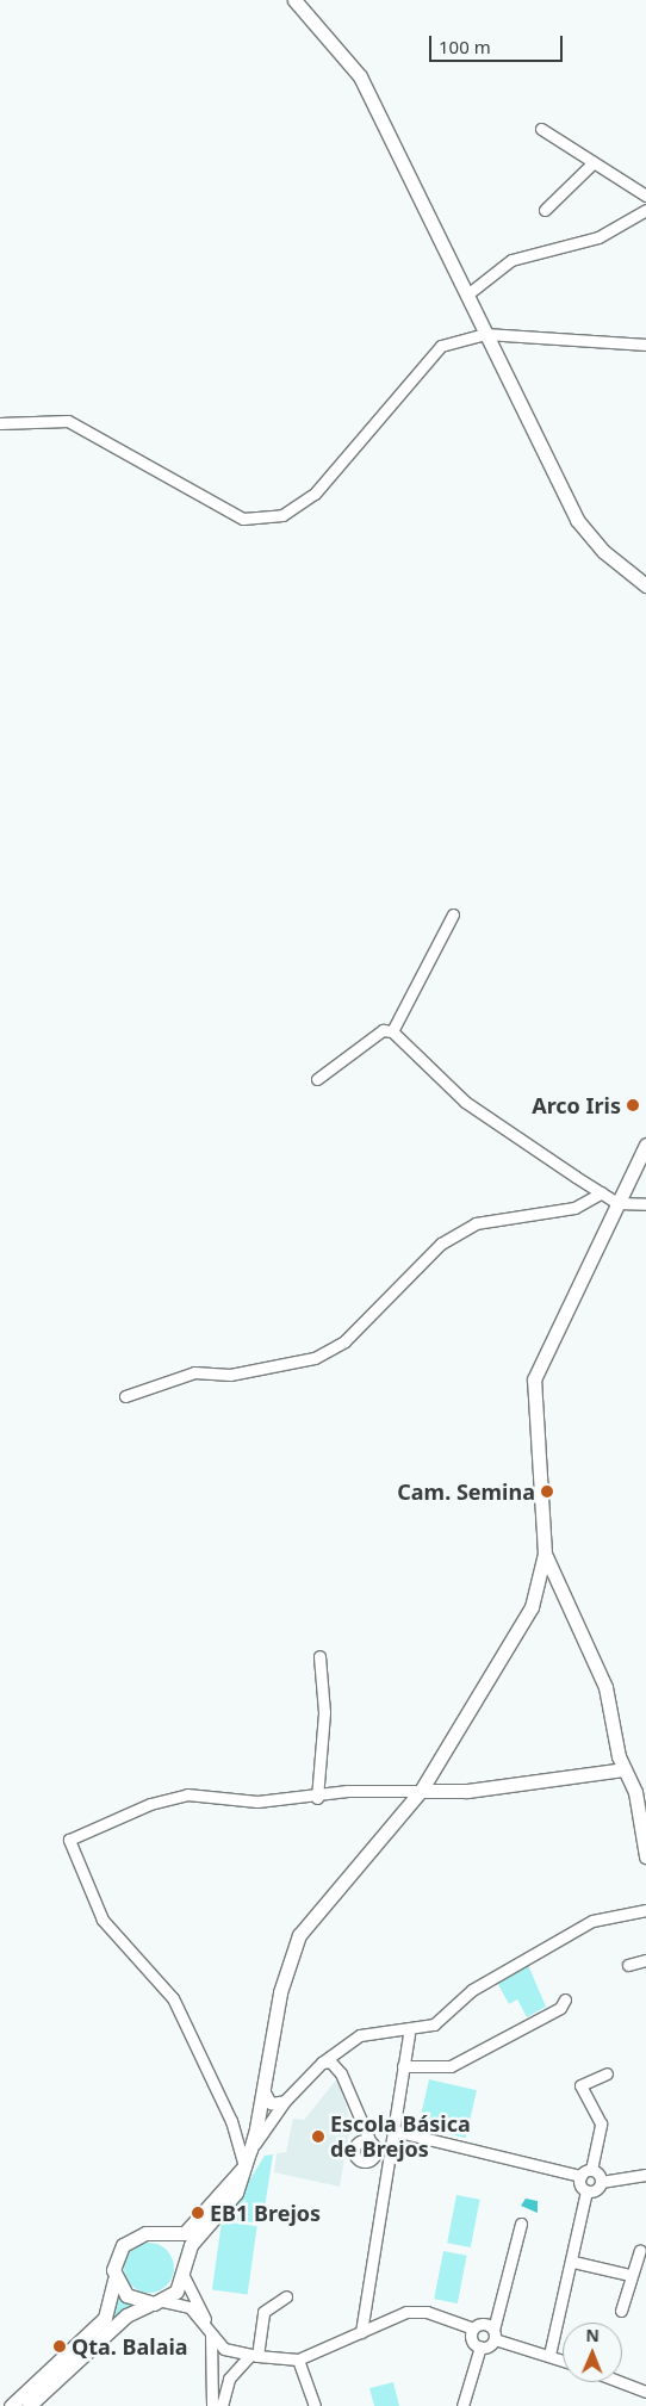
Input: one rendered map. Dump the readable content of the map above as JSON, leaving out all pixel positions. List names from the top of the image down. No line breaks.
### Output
{"places":["Arco Iris","Cam. Semina","Escola Básica de Brejos","EB1 Brejos","Qta. Balaia"],"scale_bar":"100 m","north":"top"}
